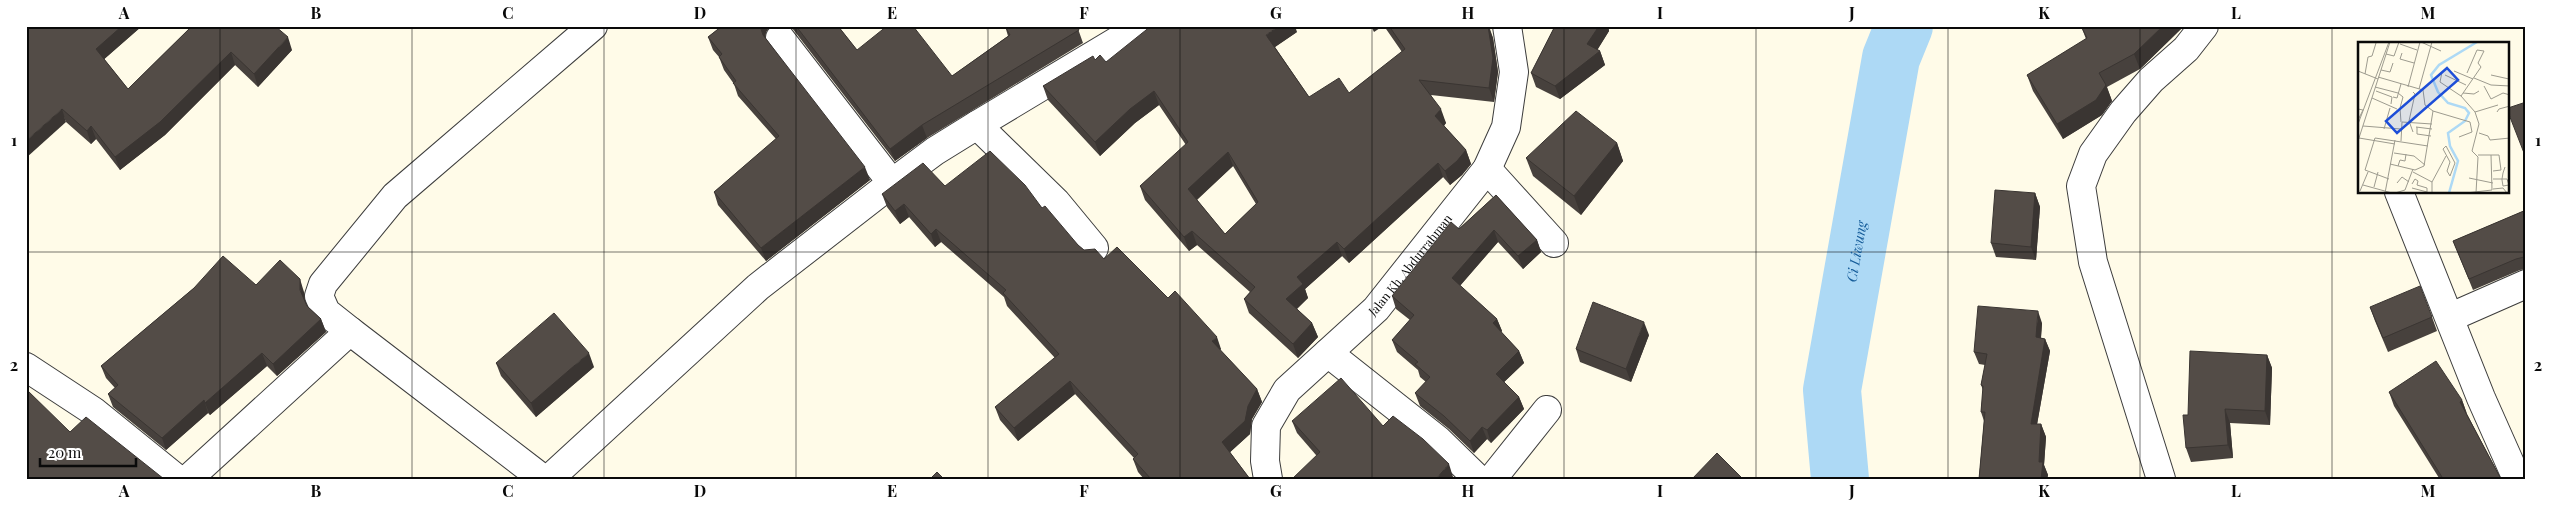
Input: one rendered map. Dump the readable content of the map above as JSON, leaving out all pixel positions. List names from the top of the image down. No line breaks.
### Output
{"streets":{"street":["Jalan Kh. Abdurrahman"]},"water":["Ci Liwung"],"scale_bar":"20 m","grid":{"columns":["A","B","C","D","E","F","G","H","I","J","K","L","M"],"rows":["1","2"]}}
